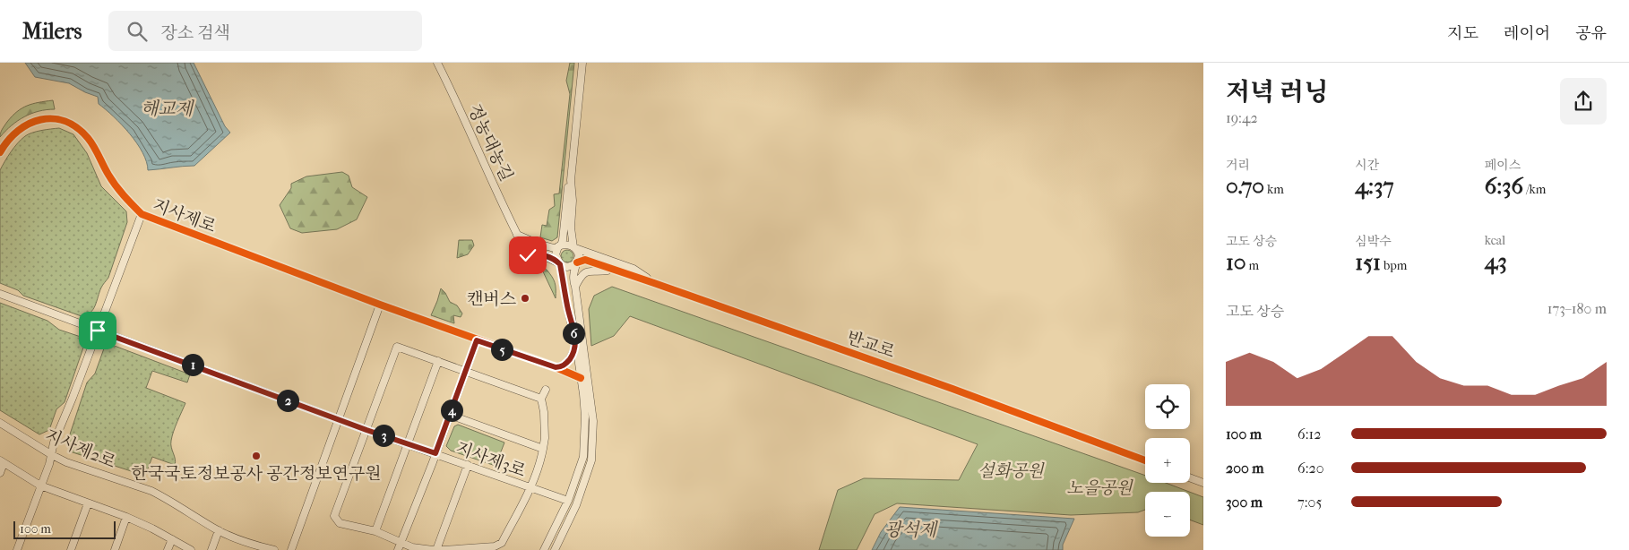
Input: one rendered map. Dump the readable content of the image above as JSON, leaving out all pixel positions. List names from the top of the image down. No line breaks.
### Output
{"streets":{"street":["정농대농길","지사제로","반교로","지사제2로","지사제3로"]},"water":["해교제","광석제"],"parks":["설화공원","노을공원"],"places":["캔버스","한국국토정보공사 공간정보연구원"],"scale_bar":"100 m","page":{"header":"Milers","search":"장소 검색","nav":["지도","레이어","공유"],"heading":["저녁 러닝","19:42"],"stats":[["거리","0.70 km"],["시간","4:37"],["페이스","6:36 /km"],["고도 상승","10 m"],["심박수","151 bpm"],["kcal","43"]],"chart":["고도 상승","173–180 m"],"pins":["6","5","1","2","4","3"],"map_buttons":["+","−"],"list":[{"name":"100 m","note":"6:12"},{"name":"200 m","note":"6:20"},{"name":"300 m","note":"7:05"}],"scale":"100 m"}}
